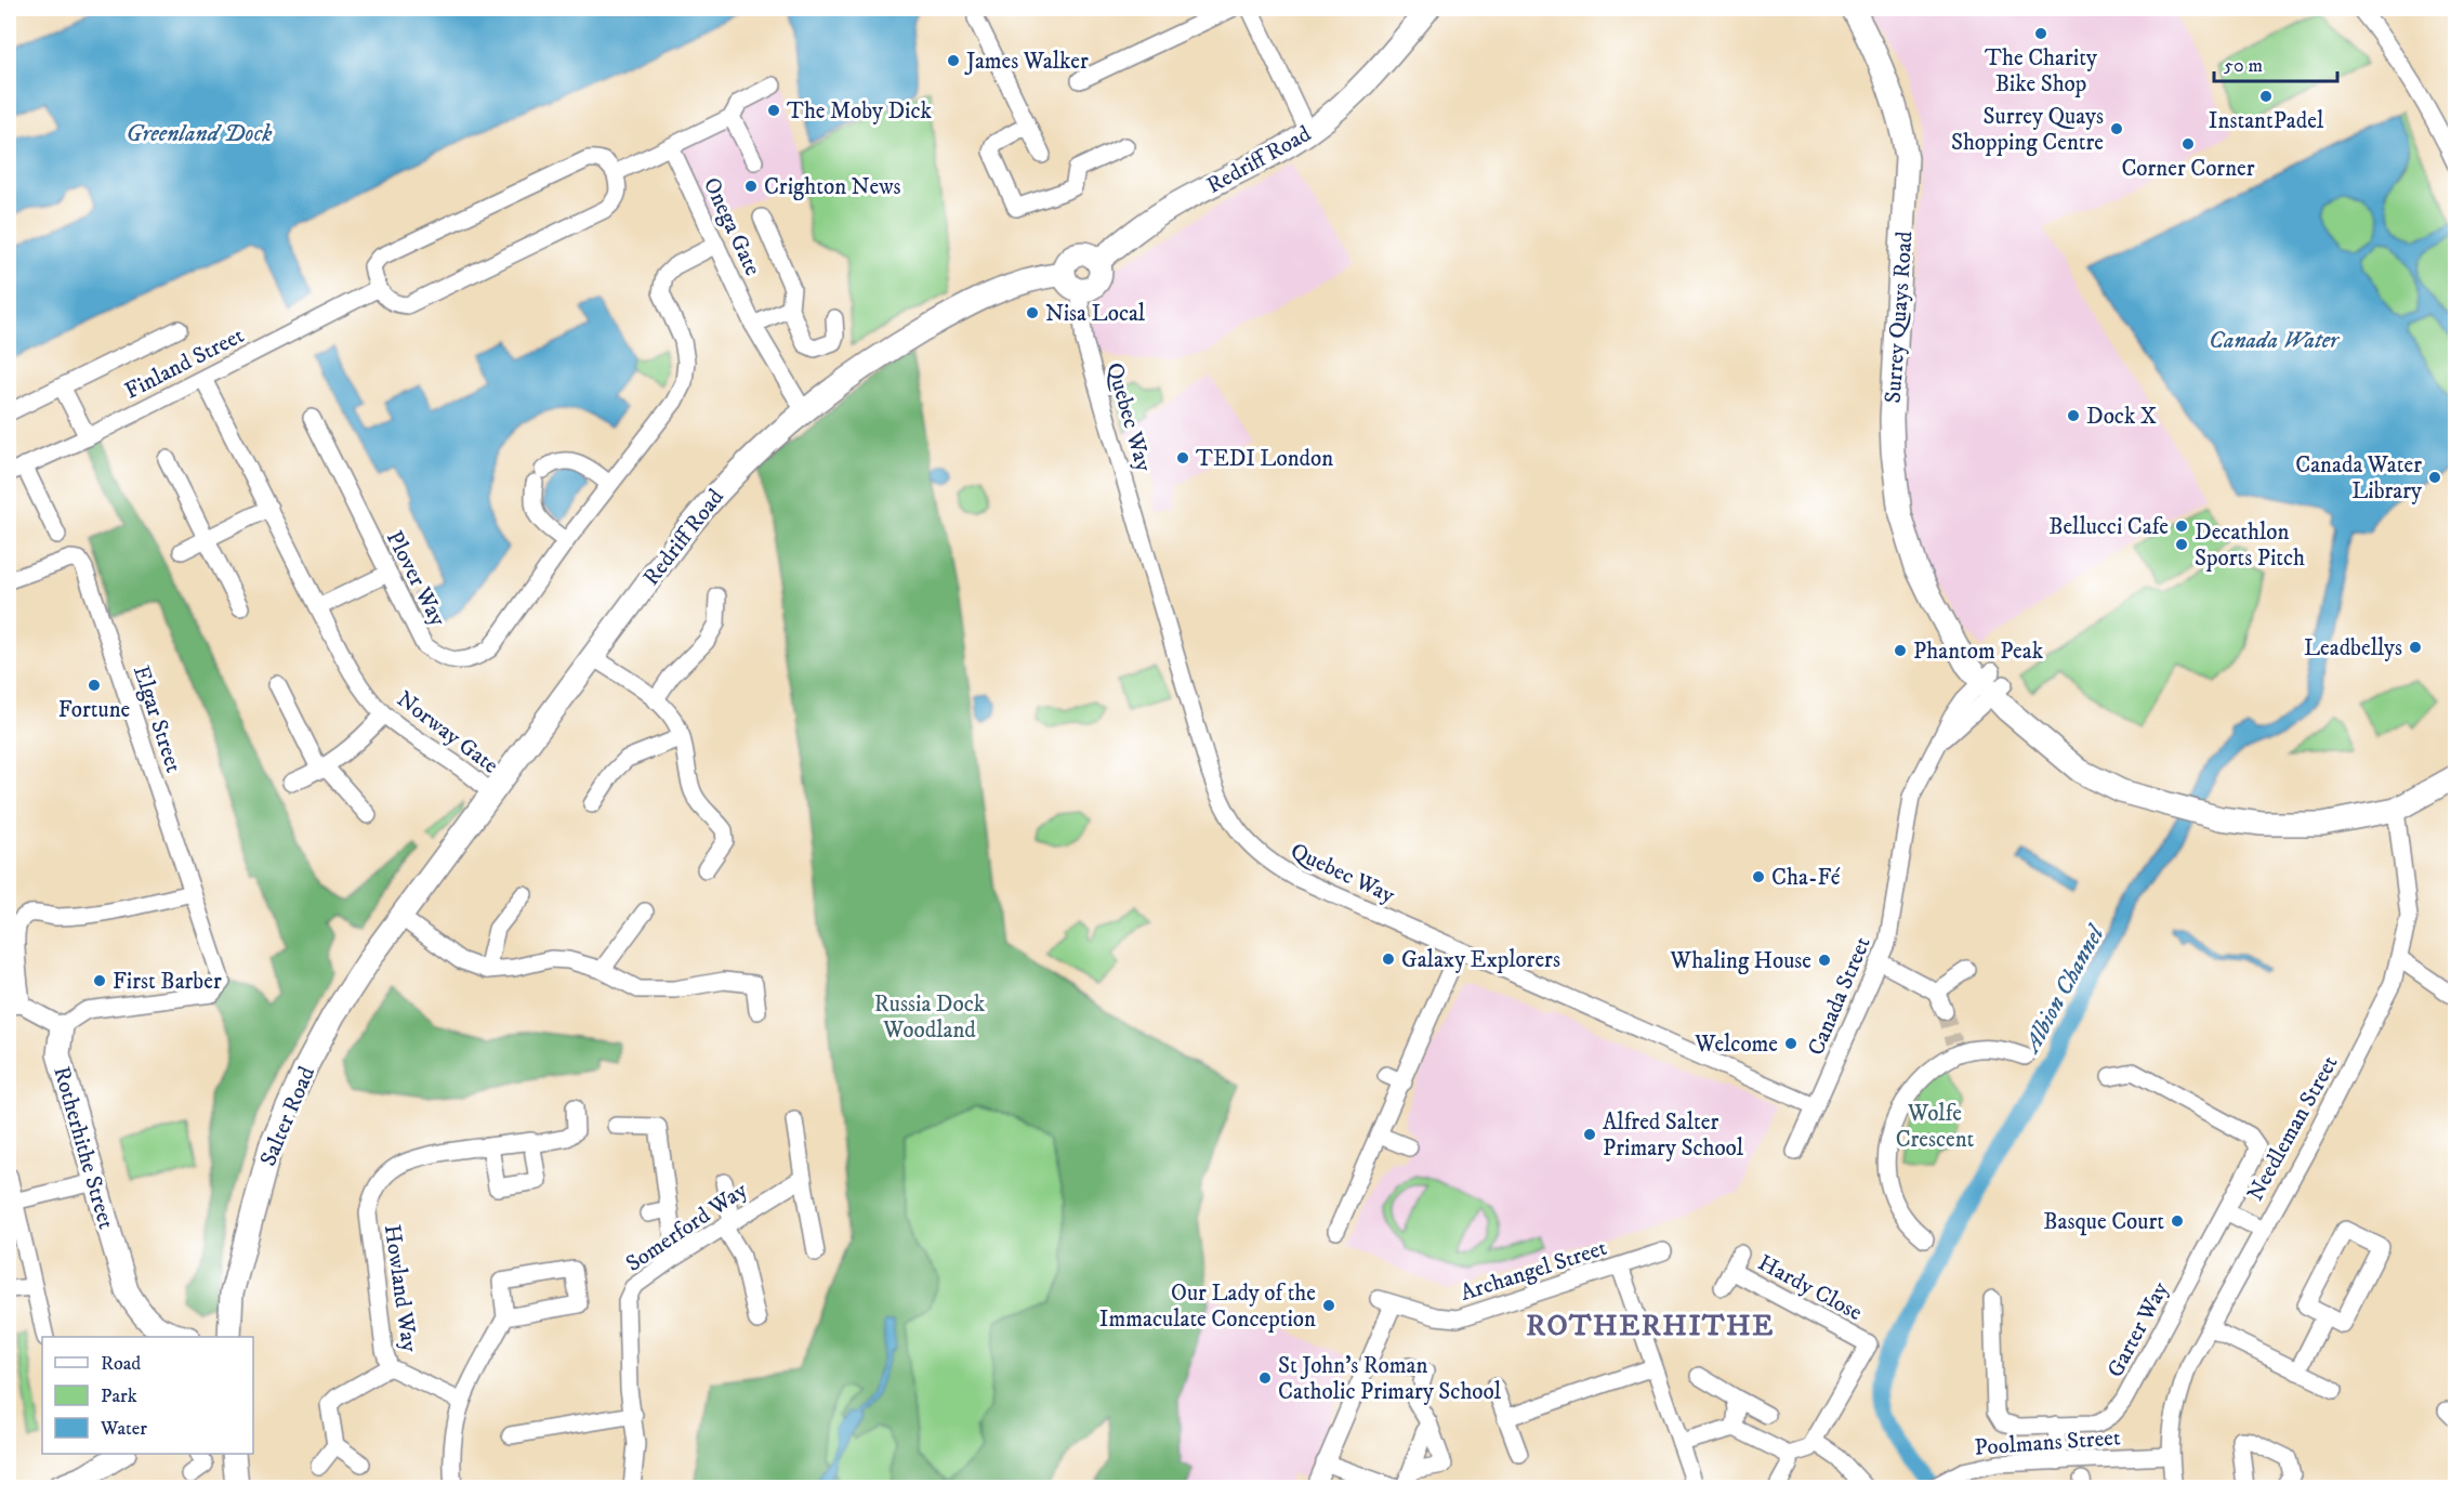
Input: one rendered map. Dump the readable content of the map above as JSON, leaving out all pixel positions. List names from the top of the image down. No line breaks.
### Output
{"streets":{"main road":["Redriff Road","Surrey Quays Road","Salter Road","Rotherhithe Street"],"street":["Onega Gate","Finland Street","Quebec Way","Plover Way","Elgar Street","Norway Gate","Canada Street","Needleman Street","Somerford Way","Archangel Street","Hardy Close","Howland Way","Garter Way","Poolmans Street"]},"crossings":[["Redriff Road","Onega Gate"],["Redriff Road","Quebec Way"],["Redriff Road","Norway Gate"],["Redriff Road","Salter Road"],["Onega Gate","Plover Way"],["Surrey Quays Road","Canada Street"],["Surrey Quays Road","Needleman Street"],["Finland Street","Norway Gate"],["Quebec Way","Canada Street"],["Elgar Street","Rotherhithe Street"],["Needleman Street","Poolmans Street"]],"districts":["ROTHERHITHE"],"water":["Greenland Dock","Canada Water","Albion Channel"],"parks":["Russia Dock Woodland","Wolfe Crescent"],"places":["The Charity Bike Shop","James Walker","InstantPadel","The Moby Dick","Surrey Quays Shopping Centre","Corner Corner","Crighton News","Nisa Local","Dock X","TEDI London","Canada Water Library","Bellucci Cafe","Decathlon Sports Pitch","Leadbellys","Phantom Peak","Fortune","Cha-Fé","Galaxy Explorers","Whaling House","First Barber","Welcome","Alfred Salter Primary School","Basque Court","Our Lady of the Immaculate Conception","St John's Roman Catholic Primary School"],"legend":["Road","Park","Water"],"scale_bar":"50 m"}
